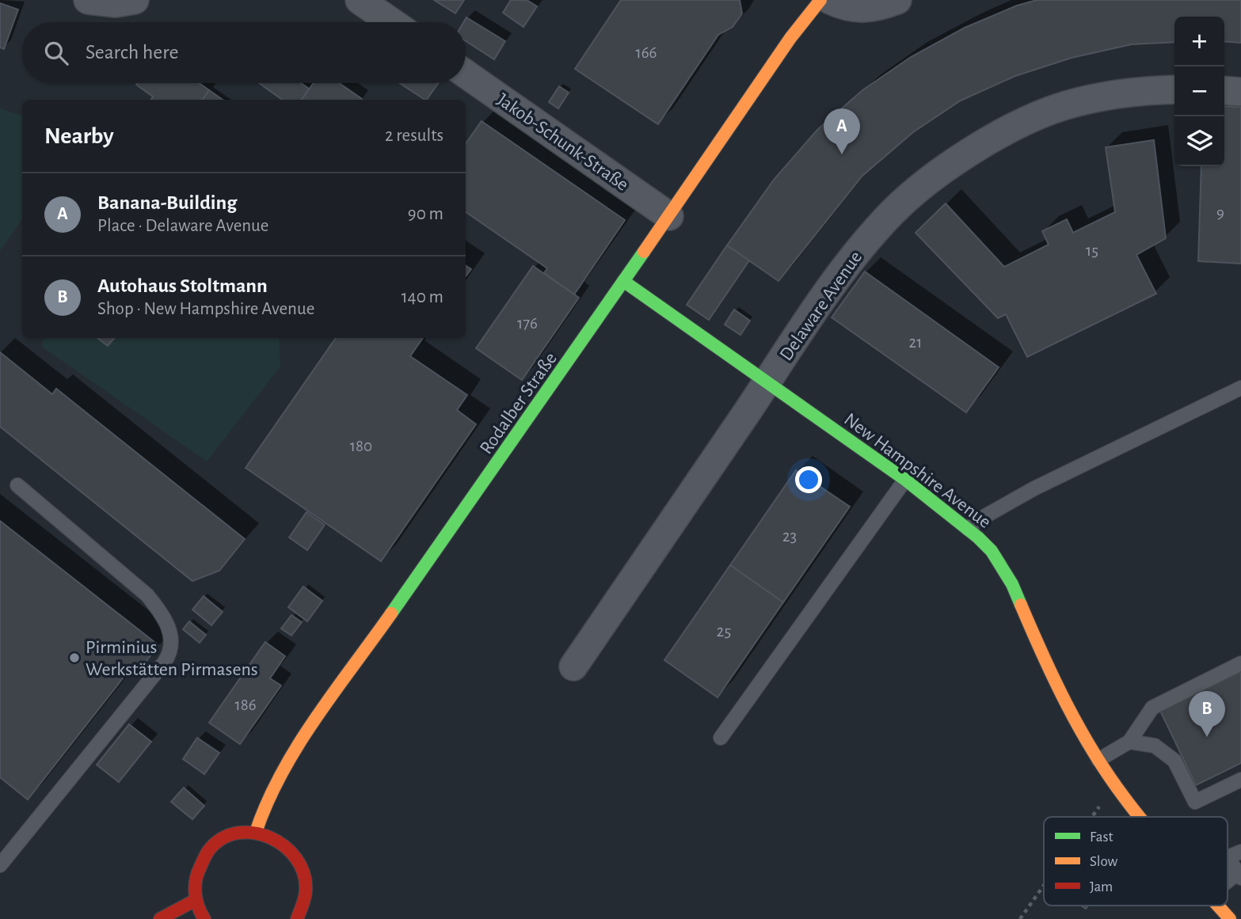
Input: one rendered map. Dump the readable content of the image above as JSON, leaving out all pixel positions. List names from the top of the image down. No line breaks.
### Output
{"streets":{"main road":["Rodalber Straße","New Hampshire Avenue"],"street":["Jakob-Schunk-Straße","Delaware Avenue"]},"crossings":[["Jakob-Schunk-Straße","Rodalber Straße"],["Delaware Avenue","New Hampshire Avenue"],["Rodalber Straße","New Hampshire Avenue"]],"places":["Pirminius Werkstätten Pirmasens"],"house_numbers":["166","9","15","176","21","180","23","25","186"],"legend":["Fast","Slow","Jam"],"page":{"map_buttons":["+","−"],"search":"Search here","heading":["Nearby","2 results"],"pins":["A","B"],"list":[{"mark":"A","name":"Banana-Building","note":"Place · Delaware Avenue","value":"90 m"},{"mark":"B","name":"Autohaus Stoltmann","note":"Shop · New Hampshire Avenue","value":"140 m"}]}}
